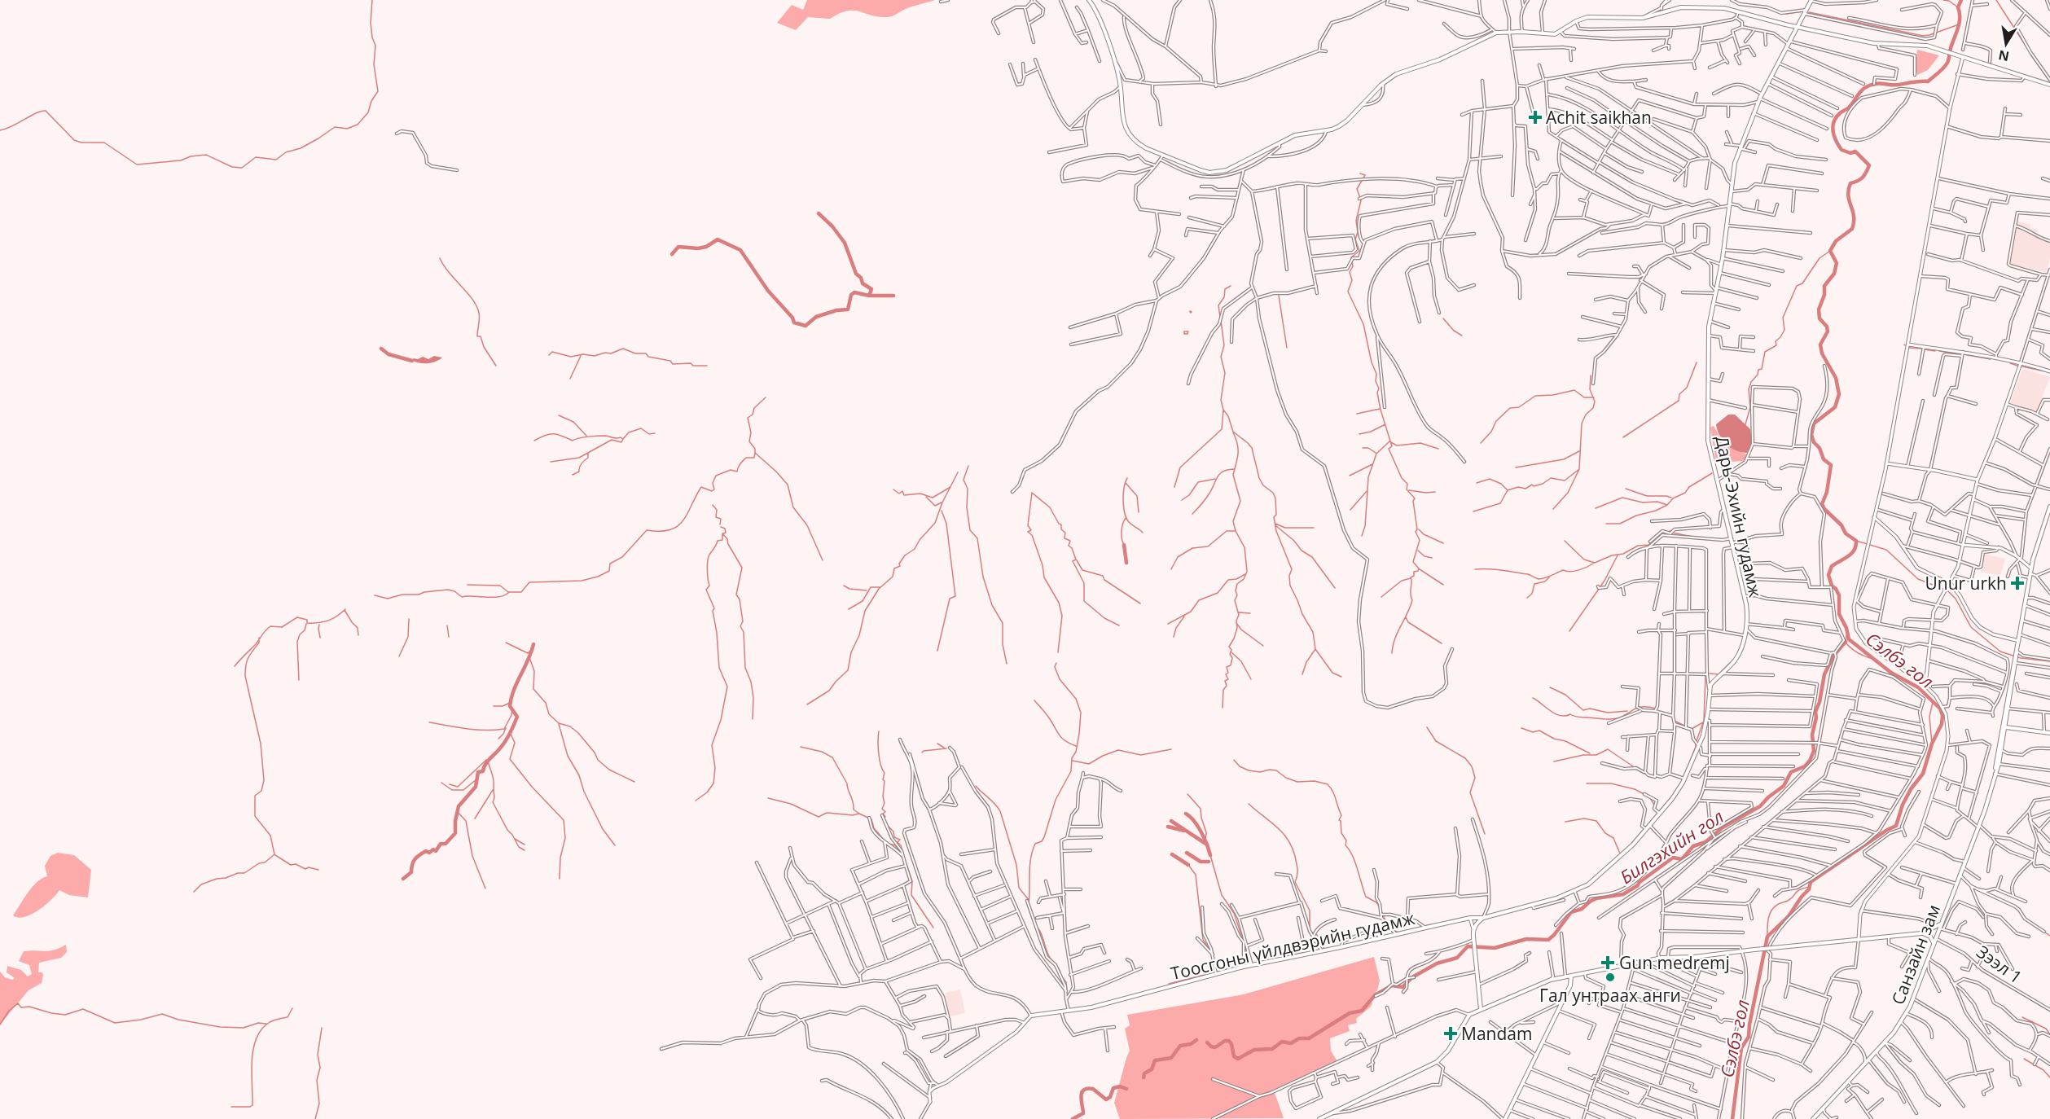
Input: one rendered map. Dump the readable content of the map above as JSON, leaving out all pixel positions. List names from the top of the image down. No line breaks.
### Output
{"streets":{"main road":["Дарь-Эхийн гудамж","Тоосгоны үйлдвэрийн гудамж","Санзайн зам"],"street":["Зээл 1"]},"crossings":[["Санзайн зам","Зээл 1"]],"water":["Сэлбэ гол","Билгэхийн гол"],"places":{"health":["Achit saikhan","Unur urkh","Gun medremj","Mandam"],"other":["Гал унтраах анги"]},"north":"bottom"}
